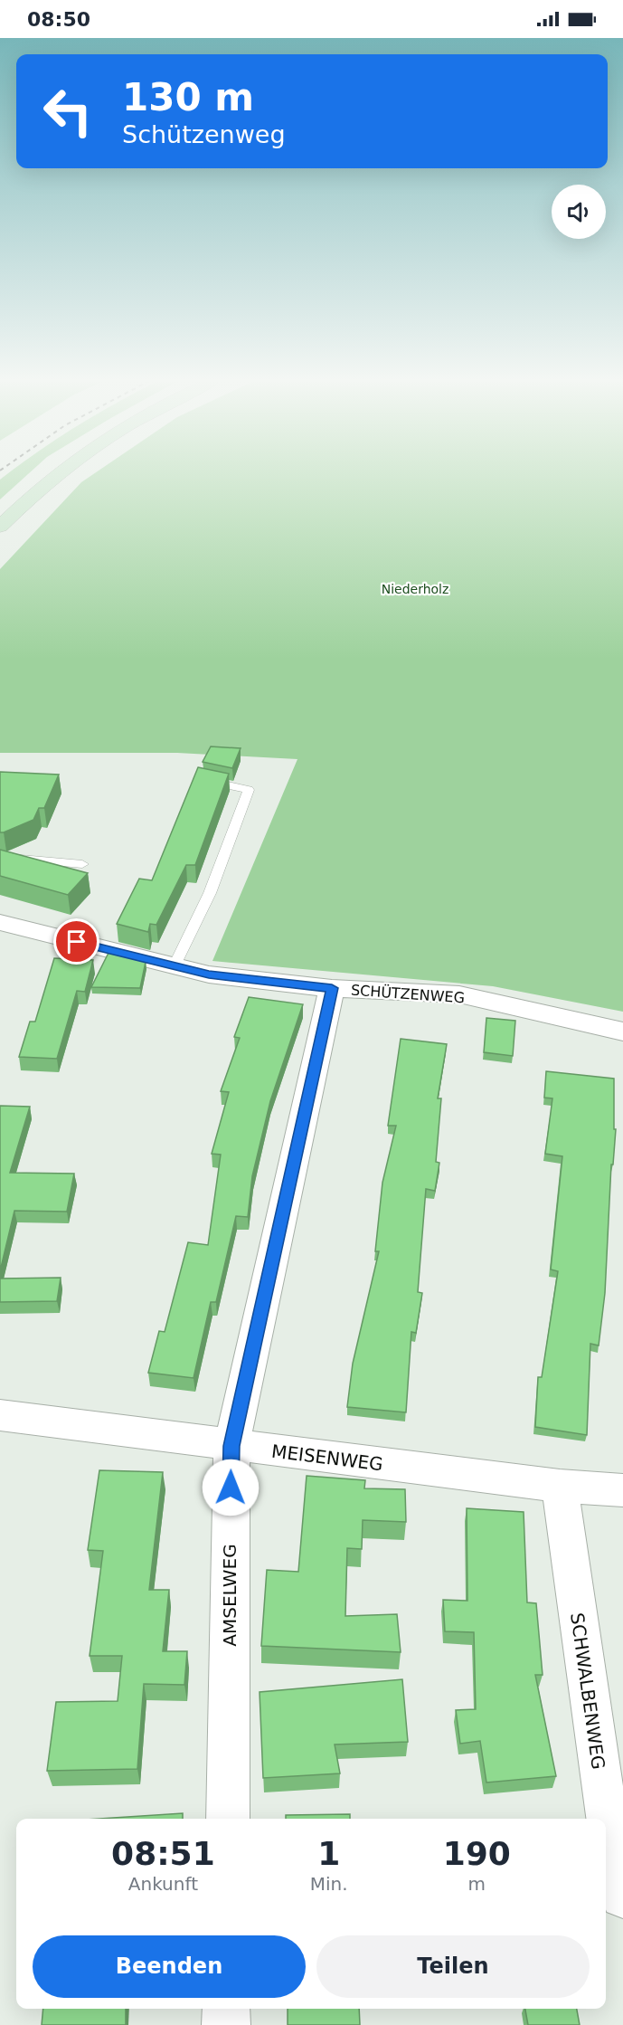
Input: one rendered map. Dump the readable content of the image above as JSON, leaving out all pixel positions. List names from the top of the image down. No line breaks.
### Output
{"streets":{"street":["SCHÜTZENWEG","MEISENWEG","AMSELWEG","SCHWALBENWEG"]},"crossings":[["SCHÜTZENWEG","AMSELWEG"],["MEISENWEG","AMSELWEG"],["MEISENWEG","SCHWALBENWEG"]],"parks":["Niederholz"],"page":{"status":"08:50","turn":["130 m","Schützenweg"],"eta":["08:51","Ankunft","1","Min.","190","m"],"buttons":["Beenden","Teilen"]}}
